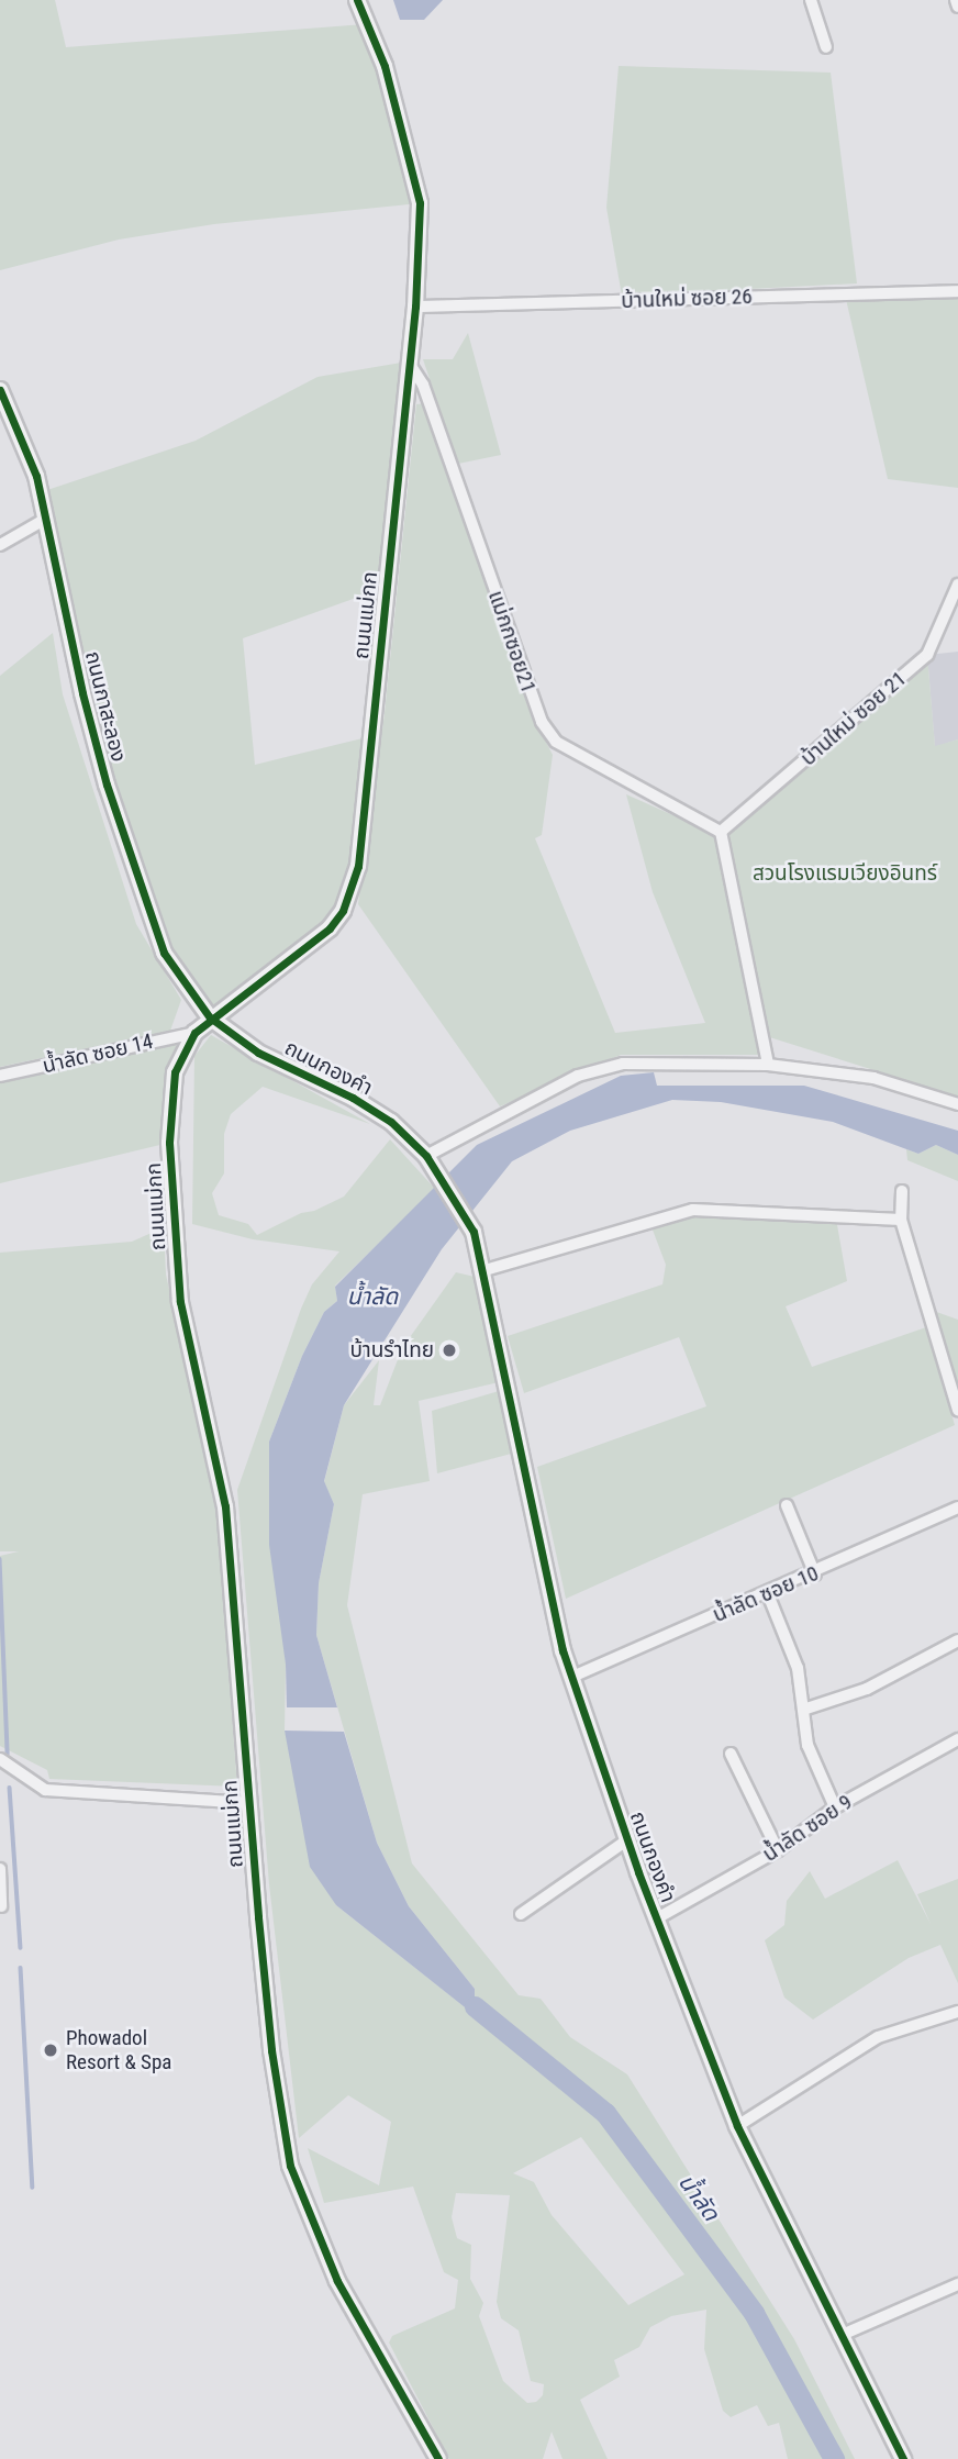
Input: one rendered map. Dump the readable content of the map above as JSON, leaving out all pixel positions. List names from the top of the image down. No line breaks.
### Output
{"streets":{"street":["บ้านใหม่ ซอย 26","ถนนแม่กก","แม่กกซอย21","ถนนกาสะลอง","บ้านใหม่ ซอย 21","น้ำลัด ซอย 14","ถนนกองคำ","น้ำลัด ซอย 10","น้ำลัด ซอย 9"]},"crossings":[["บ้านใหม่ ซอย 26","ถนนแม่กก"],["ถนนแม่กก","แม่กกซอย21"],["ถนนแม่กก","ถนนกาสะลอง"],["ถนนแม่กก","น้ำลัด ซอย 14"],["ถนนแม่กก","ถนนกองคำ"],["แม่กกซอย21","บ้านใหม่ ซอย 21"],["ถนนกาสะลอง","ถนนกองคำ"],["ถนนกองคำ","น้ำลัด ซอย 10"],["ถนนกองคำ","น้ำลัด ซอย 9"]],"water":["น้ำลัด"],"parks":["สวนโรงแรมเวียงอินทร์"],"places":["บ้านรำไทย","Phowadol Resort & Spa"]}
